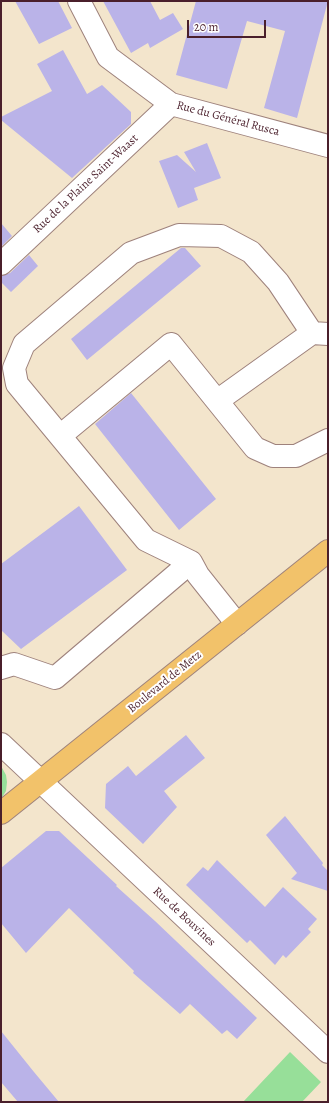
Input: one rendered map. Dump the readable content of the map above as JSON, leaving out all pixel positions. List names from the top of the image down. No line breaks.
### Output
{"streets":{"main road":["Boulevard de Metz"],"street":["Rue du Général Rusca","Rue de la Plaine Saint-Waast","Rue de Bouvines"]},"crossings":[["Rue du Général Rusca","Rue de la Plaine Saint-Waast"],["Boulevard de Metz","Rue de Bouvines"]],"scale_bar":"20 m"}
